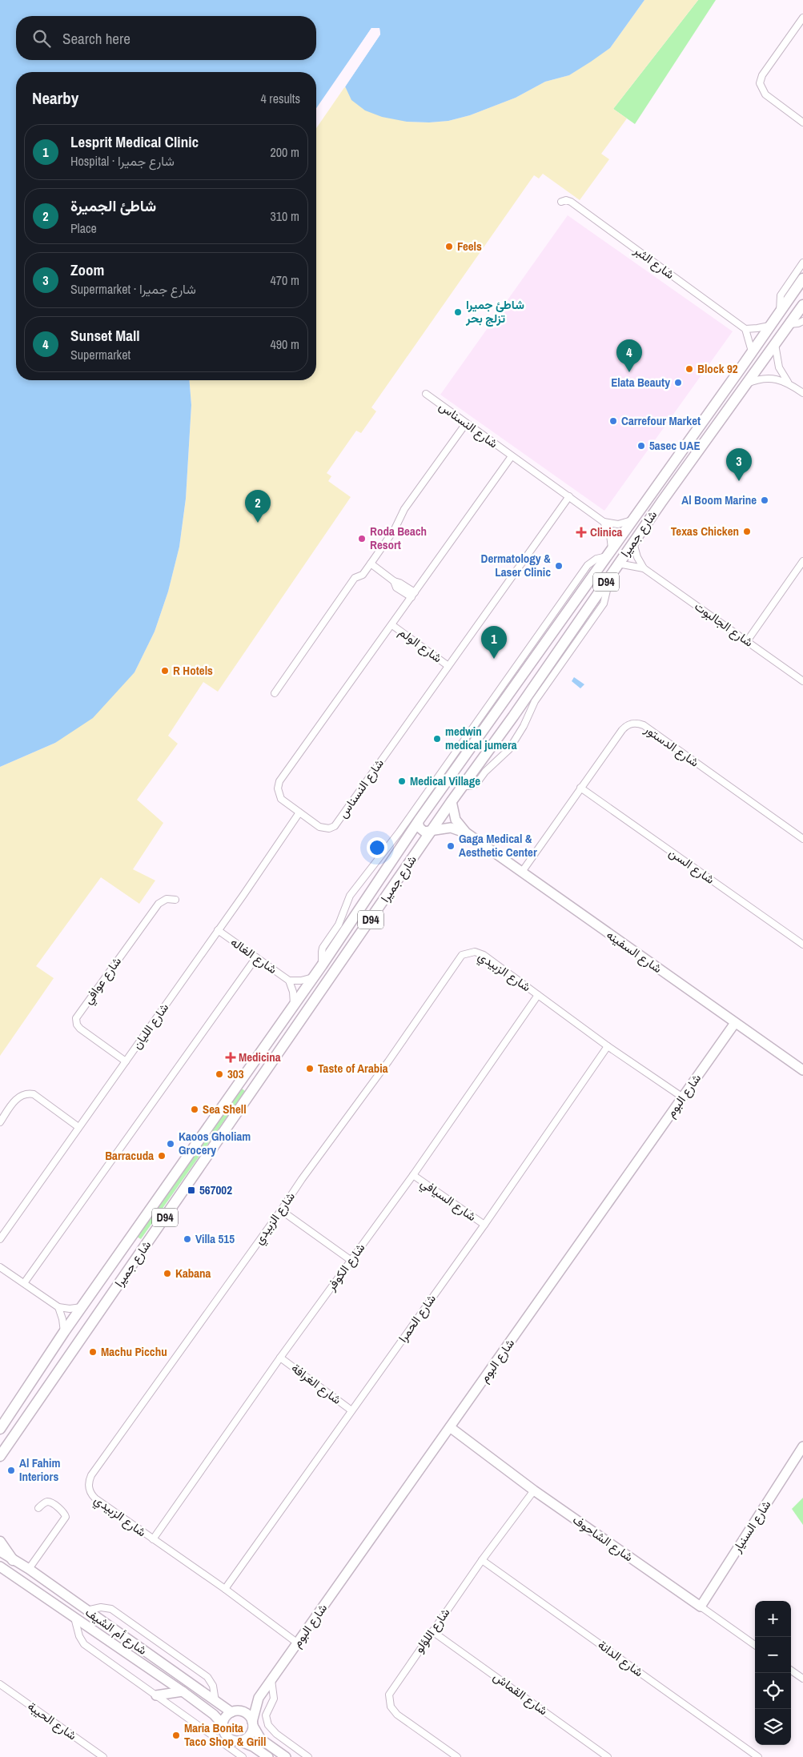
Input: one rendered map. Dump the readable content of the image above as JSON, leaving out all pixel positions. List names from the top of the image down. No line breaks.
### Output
{"streets":{"main road":["شارع جميرا","D94"],"street":["شارع الثبر","شارع النسناس","شارع الجالبوت","شارع الولم","شارع الدستور","شارع السن","شارع السفينه","شارع الغاله","شارع الزبيدي","شارع عوافي","شارع الليان","شارع البوم","شارع السيافي","شارع الكوفر","شارع الحمرا","شارع الغرافة","شارع السنيار","شارع الشاحوف","شارع اللؤلو","شارع أم الشيف","شارع الدانة","شارع القماش","شارع الحيبة"]},"crossings":[["شارع النسناس","شارع الولم"],["شارع النسناس","شارع الليان"],["شارع جميرا","شارع الجالبوت"],["شارع جميرا","شارع السفينه"],["شارع جميرا","شارع الغاله"],["شارع الدستور","شارع السن"],["شارع الدستور","شارع السفينه"],["شارع السفينه","شارع البوم"],["شارع الغاله","شارع الليان"],["شارع الزبيدي","شارع البوم"],["شارع الزبيدي","شارع الكوفر"],["شارع الزبيدي","شارع الحمرا"],["شارع عوافي","شارع الليان"],["شارع البوم","شارع الشاحوف"],["شارع البوم","شارع أم الشيف"],["شارع السيافي","شارع الكوفر"],["شارع السيافي","شارع الحمرا"],["شارع الكوفر","شارع الغرافة"],["شارع الحمرا","شارع الغرافة"],["شارع السنيار","شارع الشاحوف"],["شارع الشاحوف","شارع اللؤلو"],["شارع اللؤلو","شارع الدانة"],["شارع اللؤلو","شارع القماش"]],"places":{"other":["Feels","شاطئ جميرا تزلج بحر","Block 92","Elata Beauty","Carrefour Market","5asec UAE","Al Boom Marine","Texas Chicken","Roda Beach Resort","Dermatology & Laser Clinic","R Hotels","medwin medical jumera","Medical Village","Gaga Medical & Aesthetic Center","Taste of Arabia","303","Sea Shell","Kaoos Gholiam Grocery","Barracuda","Villa 515","Kabana","Machu Picchu","Al Fahim Interiors","Maria Bonita Taco Shop & Grill"],"health":["Clinica","Medicina"],"transit":["567002"]},"page":{"search":"Search here","heading":["Nearby","4 results"],"list":[{"mark":"1","name":"Lesprit Medical Clinic","note":"Hospital · شارع جميرا","value":"200 m"},{"mark":"2","name":"شاطئ الجميرة","note":"Place","value":"310 m"},{"mark":"3","name":"Zoom","note":"Supermarket · شارع جميرا","value":"470 m"},{"mark":"4","name":"Sunset Mall","note":"Supermarket","value":"490 m"}],"pins":["4","3","2","1"],"map_buttons":["+","−"]}}
